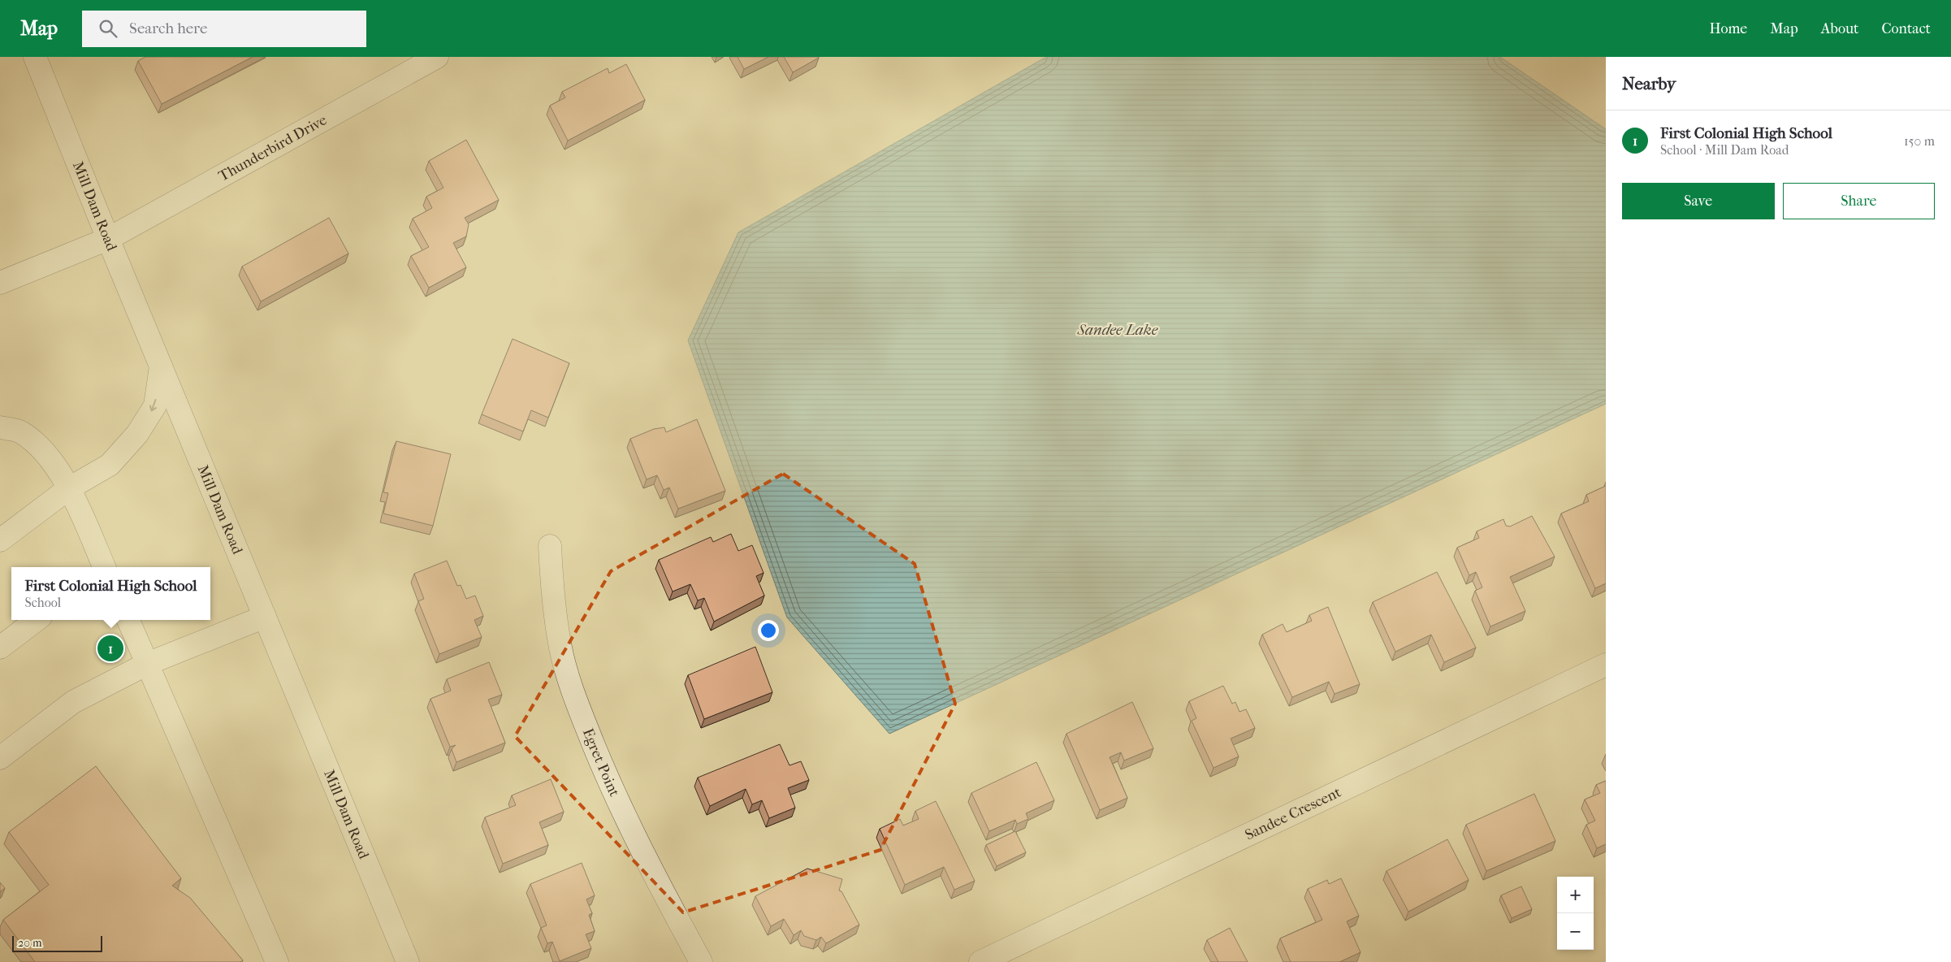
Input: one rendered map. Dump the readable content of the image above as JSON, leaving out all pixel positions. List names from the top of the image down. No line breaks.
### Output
{"streets":{"street":["Thunderbird Drive","Mill Dam Road","Egret Point","Sandee Crescent"]},"crossings":[["Thunderbird Drive","Mill Dam Road"]],"water":["Sandee Lake"],"scale_bar":"20 m","page":{"header":"Map","search":"Search here","nav":["Home","Map","About","Contact"],"heading":"Nearby","list":[{"mark":"1","name":"First Colonial High School","note":"School · Mill Dam Road","value":"150 m"}],"buttons":["Save","Share"],"popup":["First Colonial High School","School"],"pins":"1","map_buttons":["+","−"],"scale":"20 m"}}
